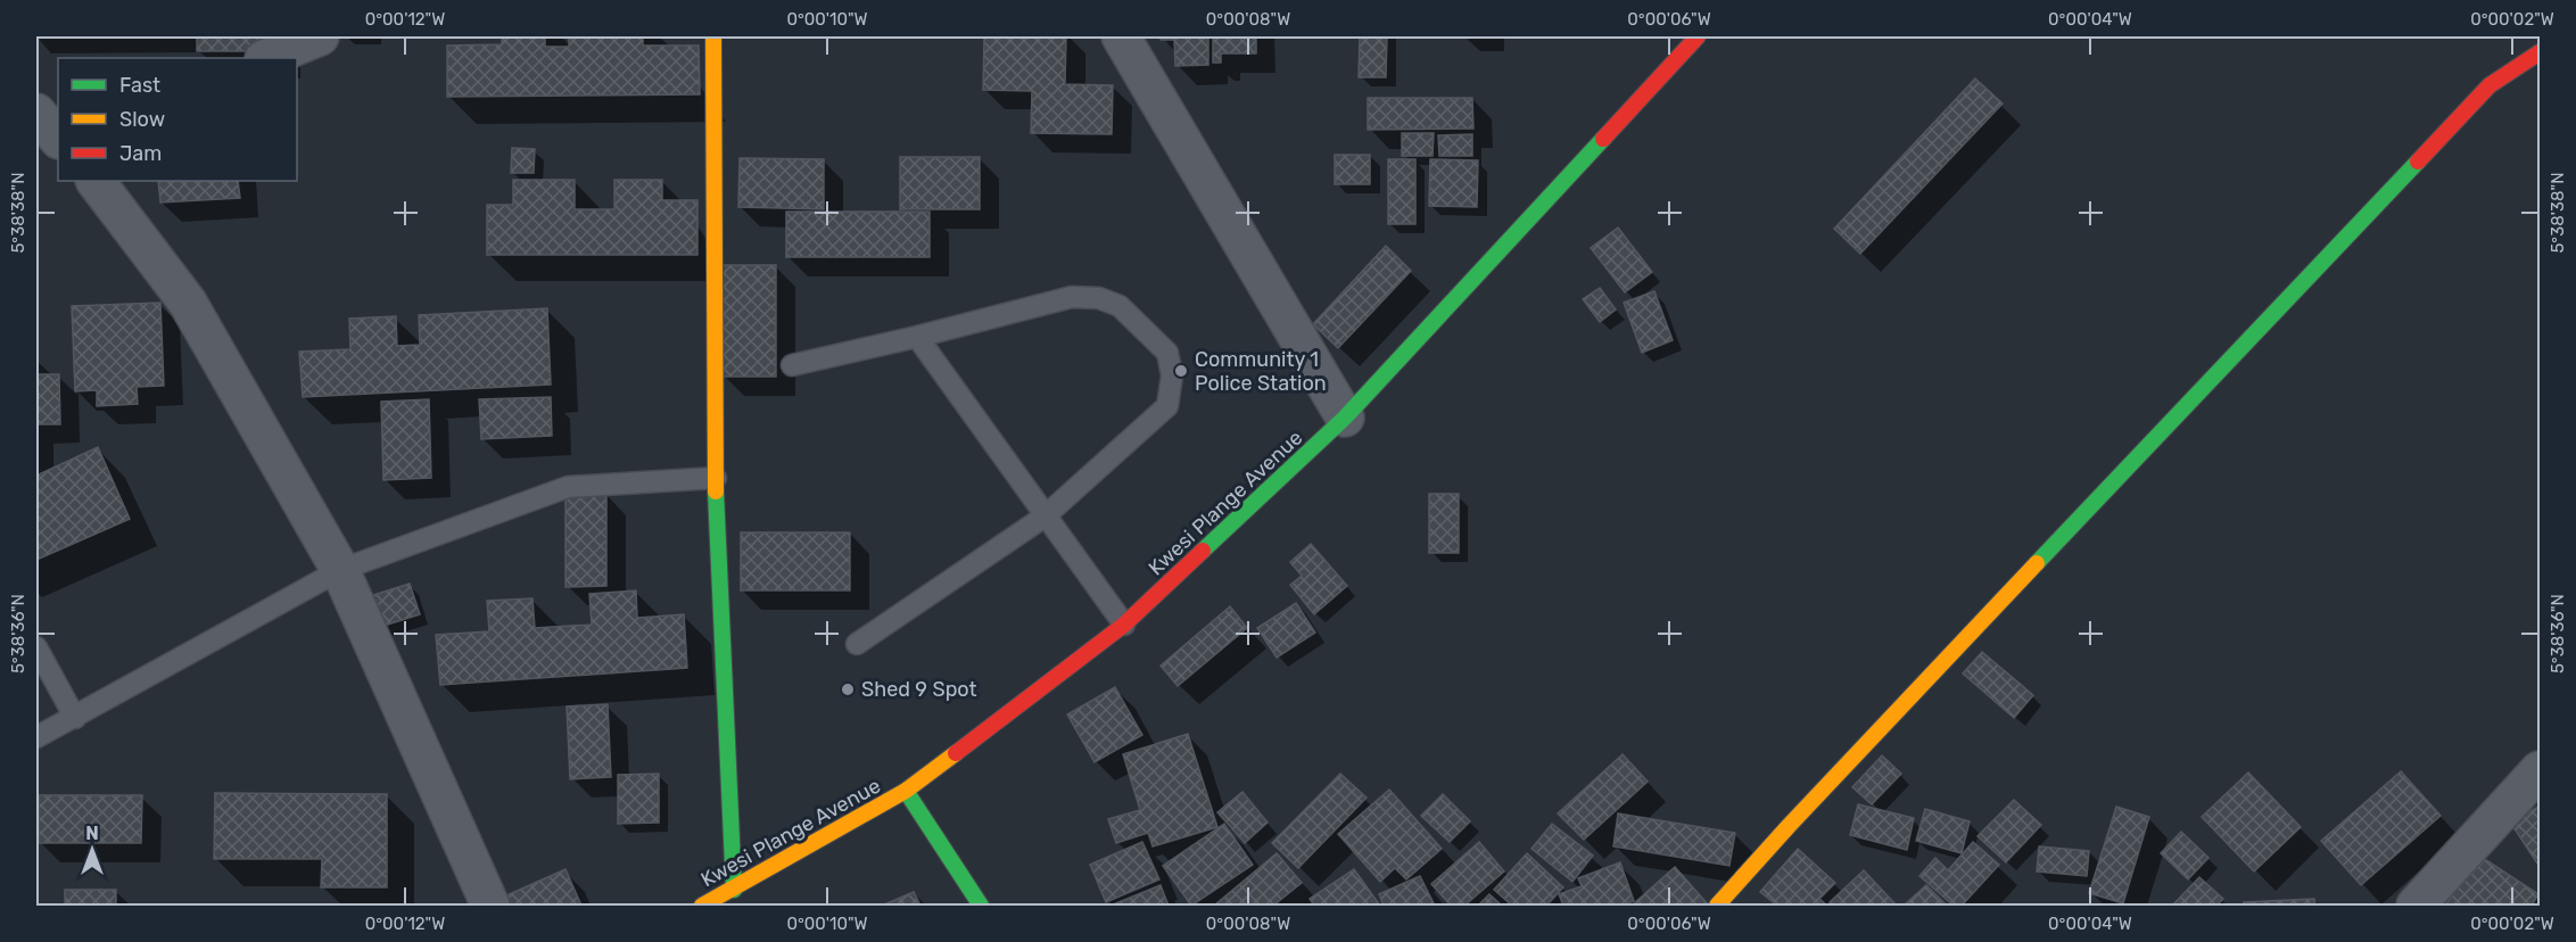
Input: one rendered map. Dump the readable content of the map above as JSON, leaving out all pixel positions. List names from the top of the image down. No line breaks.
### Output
{"streets":{"street":["Kwesi Plange Avenue"]},"places":["Community 1 Police Station","Shed 9 Spot"],"legend":["Fast","Slow","Jam"],"north":"top","coordinates":["0°00'12\"W","0°00'10\"W","0°00'08\"W","0°00'06\"W","0°00'04\"W","0°00'02\"W","5°38'38\"N","5°38'36\"N"]}
